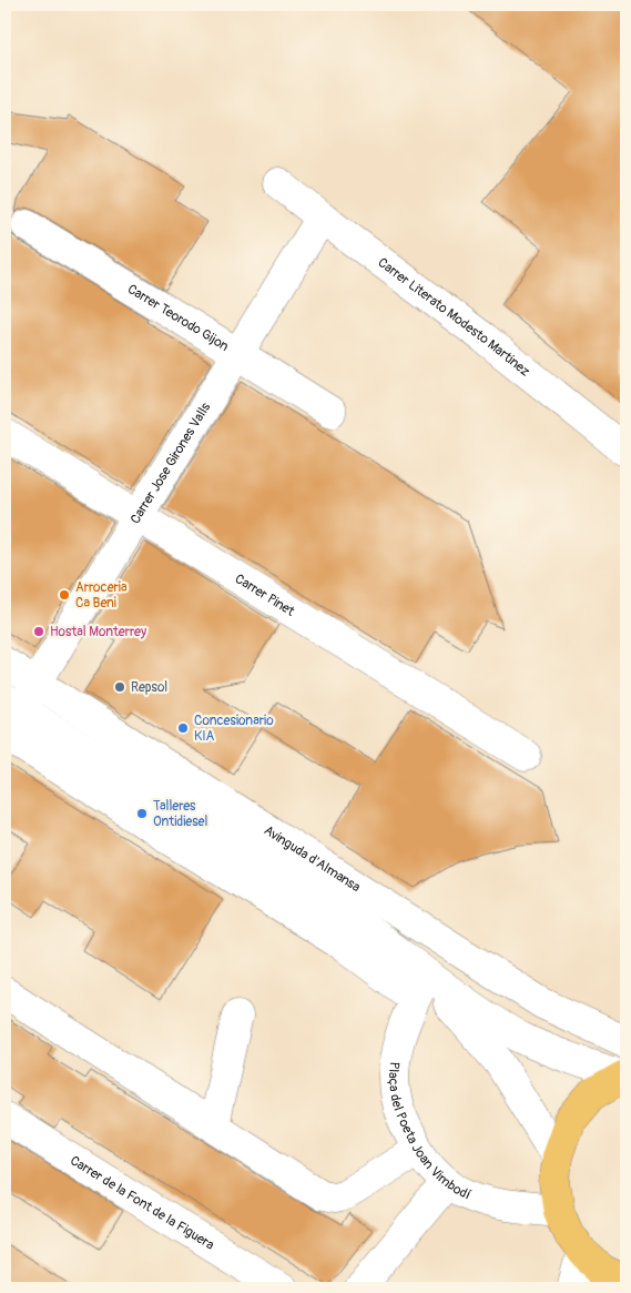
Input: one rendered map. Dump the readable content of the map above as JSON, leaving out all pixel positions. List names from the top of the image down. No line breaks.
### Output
{"streets":{"street":["Carrer Literato Modesto Martinez","Carrer Teorodo Gijon","Carrer Jose Girones Valls","Carrer Pinet","Avinguda d'Almansa","Plaça del Poeta Joan Vimbodí","Carrer de la Font de la Figuera"]},"crossings":[["Carrer Literato Modesto Martinez","Carrer Jose Girones Valls"],["Carrer Teorodo Gijon","Carrer Jose Girones Valls"],["Carrer Jose Girones Valls","Carrer Pinet"],["Carrer Jose Girones Valls","Avinguda d'Almansa"],["Avinguda d'Almansa","Plaça del Poeta Joan Vimbodí"]],"places":["Arroceria Ca Beni","Hostal Monterrey","Repsol","Concesionario KIA","Talleres Ontidiesel"]}
